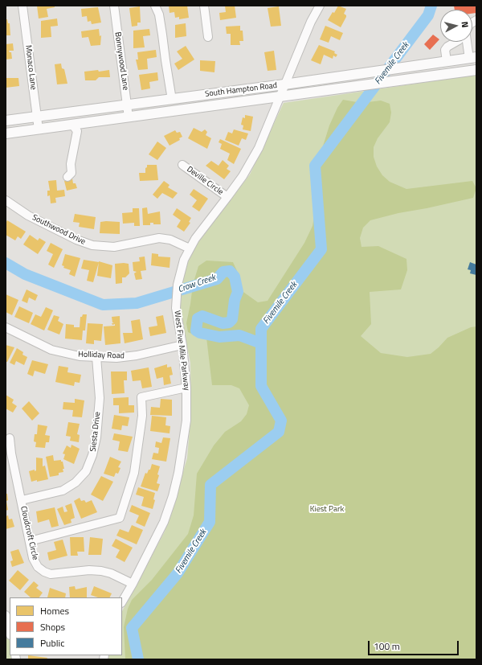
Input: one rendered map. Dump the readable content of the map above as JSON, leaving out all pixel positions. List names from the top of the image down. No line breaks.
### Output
{"streets":{"main road":["South Hampton Road"],"street":["Bonnywood Lane","Monaco Lane","Deville Circle","Southwood Drive","West Five Mile Parkway","Holliday Road","Siesta Drive","Cloudcroft Circle"]},"crossings":[["Bonnywood Lane","South Hampton Road"],["Monaco Lane","South Hampton Road"],["South Hampton Road","West Five Mile Parkway"],["Deville Circle","West Five Mile Parkway"],["Southwood Drive","West Five Mile Parkway"],["West Five Mile Parkway","Holliday Road"],["West Five Mile Parkway","Cloudcroft Circle"],["Holliday Road","Siesta Drive"],["Siesta Drive","Cloudcroft Circle"]],"water":["Fivemile Creek","Crow Creek"],"parks":["Kiest Park"],"legend":["Homes","Shops","Public"],"scale_bar":"100 m","north":"right"}
